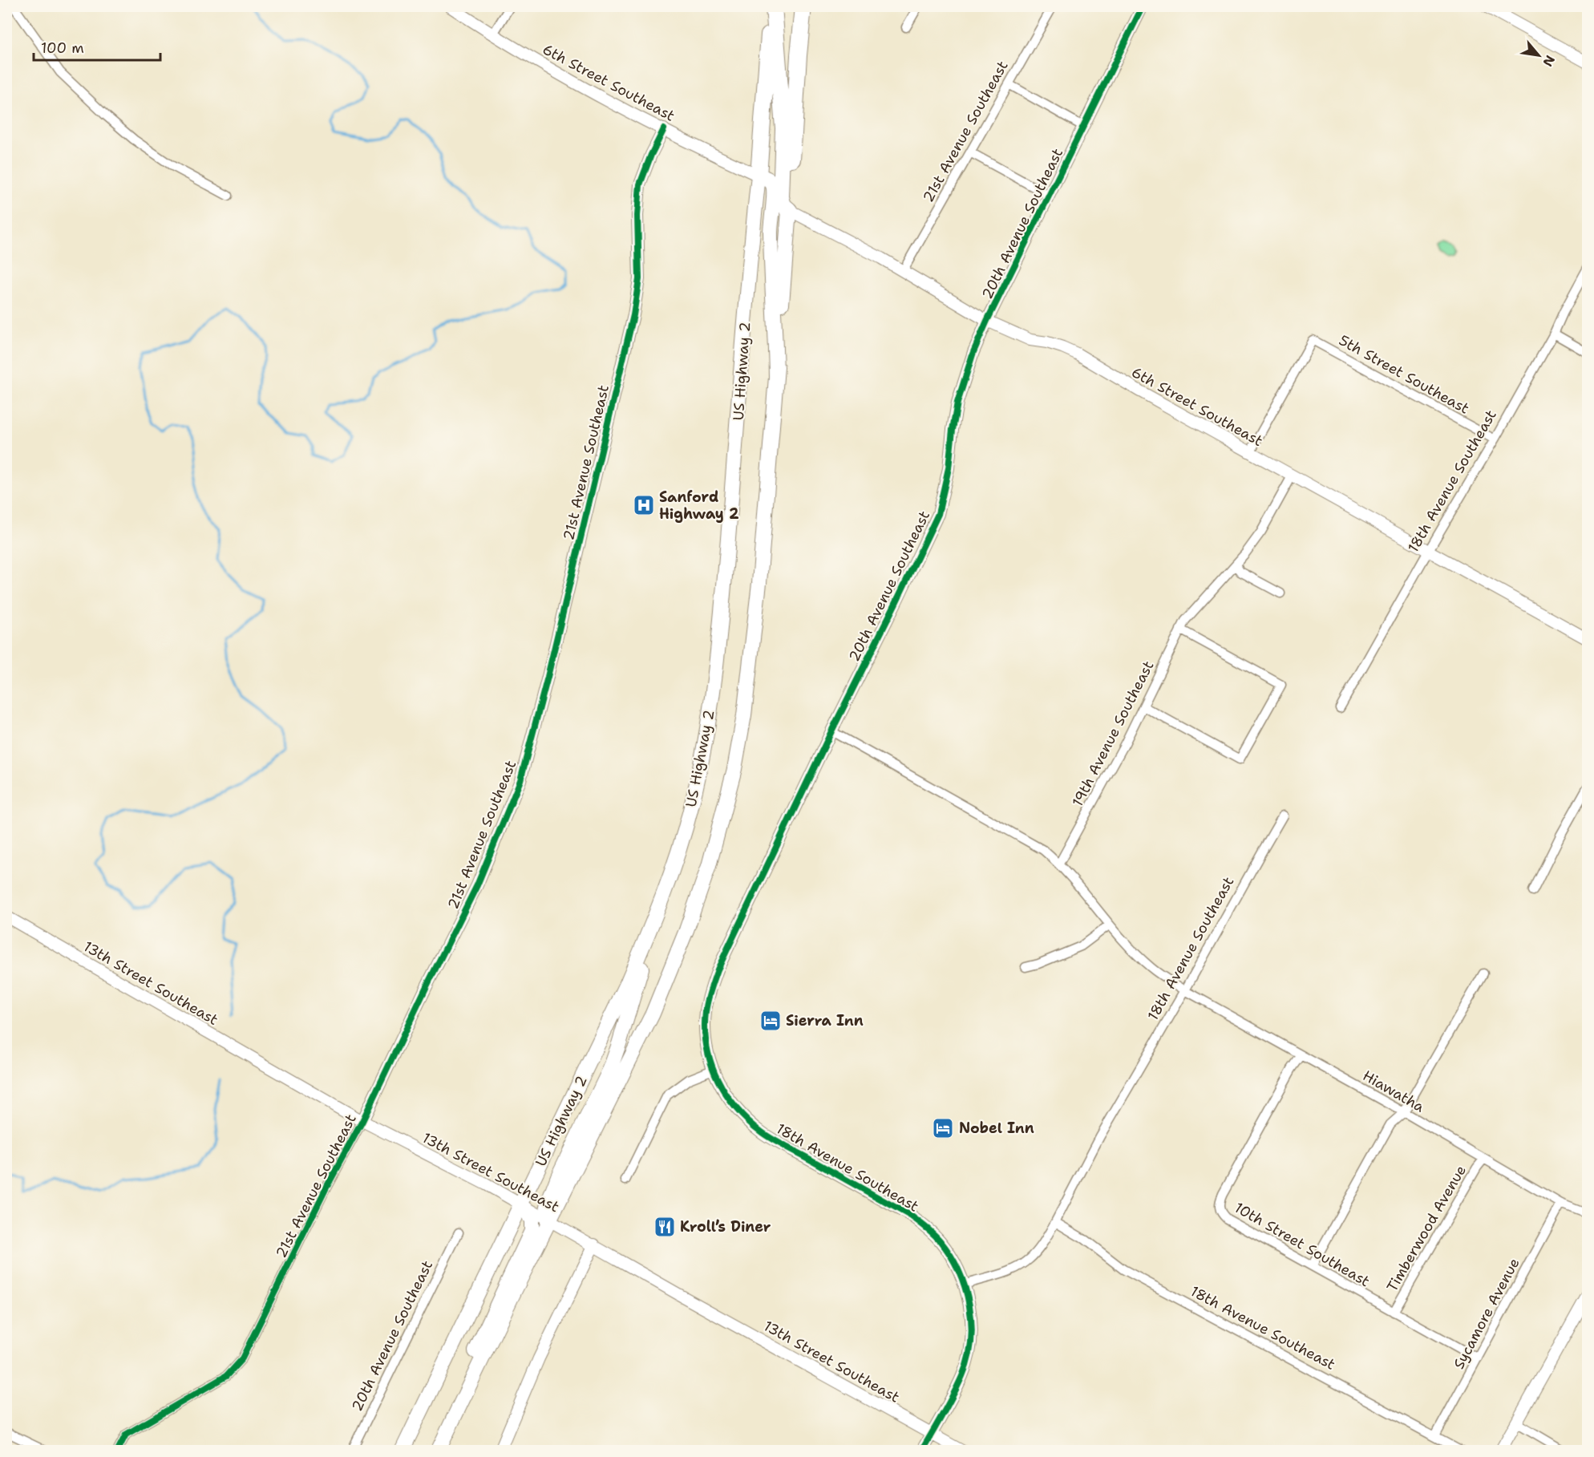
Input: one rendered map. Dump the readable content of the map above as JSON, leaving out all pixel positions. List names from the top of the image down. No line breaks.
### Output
{"streets":{"highway":["US Highway 2"],"street":["6th Street Southeast","21st Avenue Southeast","20th Avenue Southeast","5th Street Southeast","18th Avenue Southeast","19th Avenue Southeast","13th Street Southeast","Hiawatha","Timberwood Avenue","10th Street Southeast","Sycamore Avenue"]},"crossings":[["6th Street Southeast","21st Avenue Southeast"],["6th Street Southeast","20th Avenue Southeast"],["6th Street Southeast","US Highway 2"],["6th Street Southeast","5th Street Southeast"],["6th Street Southeast","18th Avenue Southeast"],["6th Street Southeast","19th Avenue Southeast"],["21st Avenue Southeast","13th Street Southeast"],["20th Avenue Southeast","18th Avenue Southeast"],["US Highway 2","13th Street Southeast"],["5th Street Southeast","18th Avenue Southeast"],["18th Avenue Southeast","13th Street Southeast"],["18th Avenue Southeast","Hiawatha"],["18th Avenue Southeast","Sycamore Avenue"],["Hiawatha","Timberwood Avenue"],["Hiawatha","10th Street Southeast"],["Hiawatha","Sycamore Avenue"],["Timberwood Avenue","10th Street Southeast"],["10th Street Southeast","Sycamore Avenue"]],"places":{"hospital":["Sanford Highway 2"],"hotel":["Sierra Inn","Nobel Inn"],"restaurant":["Kroll’s Diner"]},"scale_bar":"100 m","north":"bottom right"}
